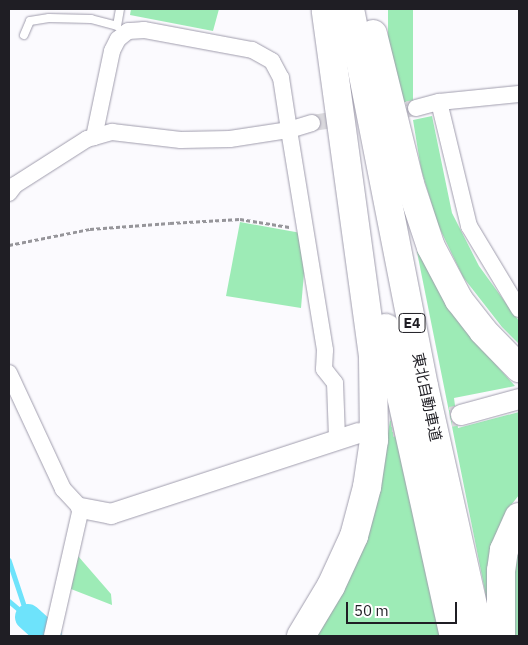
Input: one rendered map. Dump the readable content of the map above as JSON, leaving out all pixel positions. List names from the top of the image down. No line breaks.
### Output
{"streets":{"highway":["E4","東北自動車道"]},"scale_bar":"50 m"}
